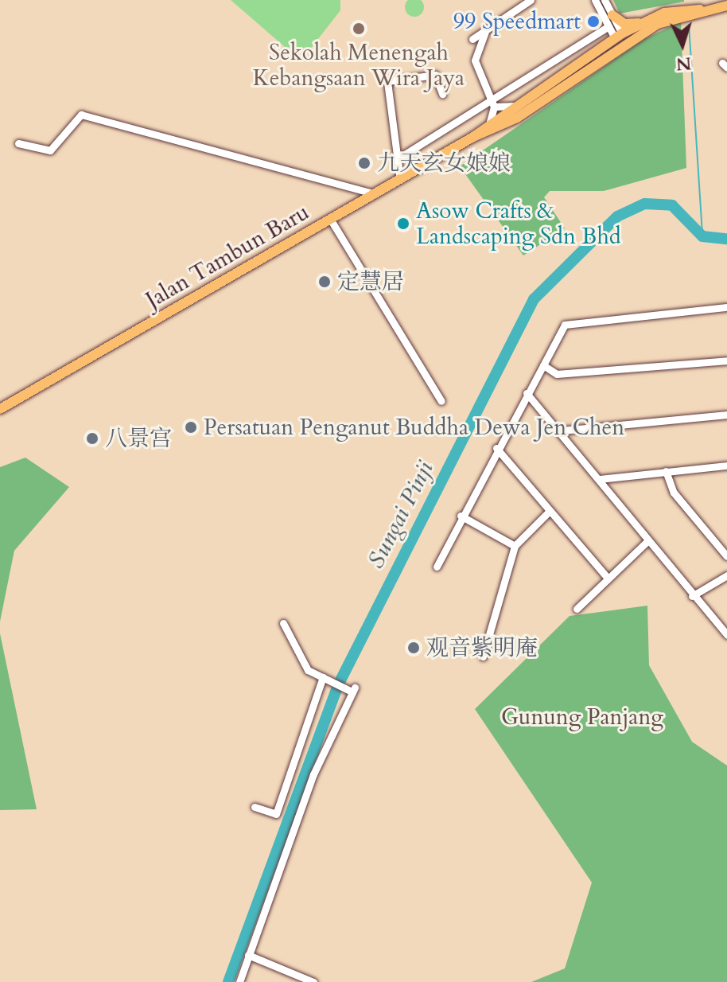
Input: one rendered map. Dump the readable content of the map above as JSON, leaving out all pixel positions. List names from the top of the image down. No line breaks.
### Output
{"streets":{"main road":["Jalan Tambun Baru"]},"water":["Sungai Pinji"],"parks":["Gunung Panjang"],"places":["99 Speedmart","Sekolah Menengah Kebangsaan Wira Jaya","九天玄女娘娘","Asow Crafts & Landscaping Sdn Bhd","定慧居","Persatuan Penganut Buddha Dewa Jen Chen","八景宫","观音紫明庵"],"north":"bottom"}
